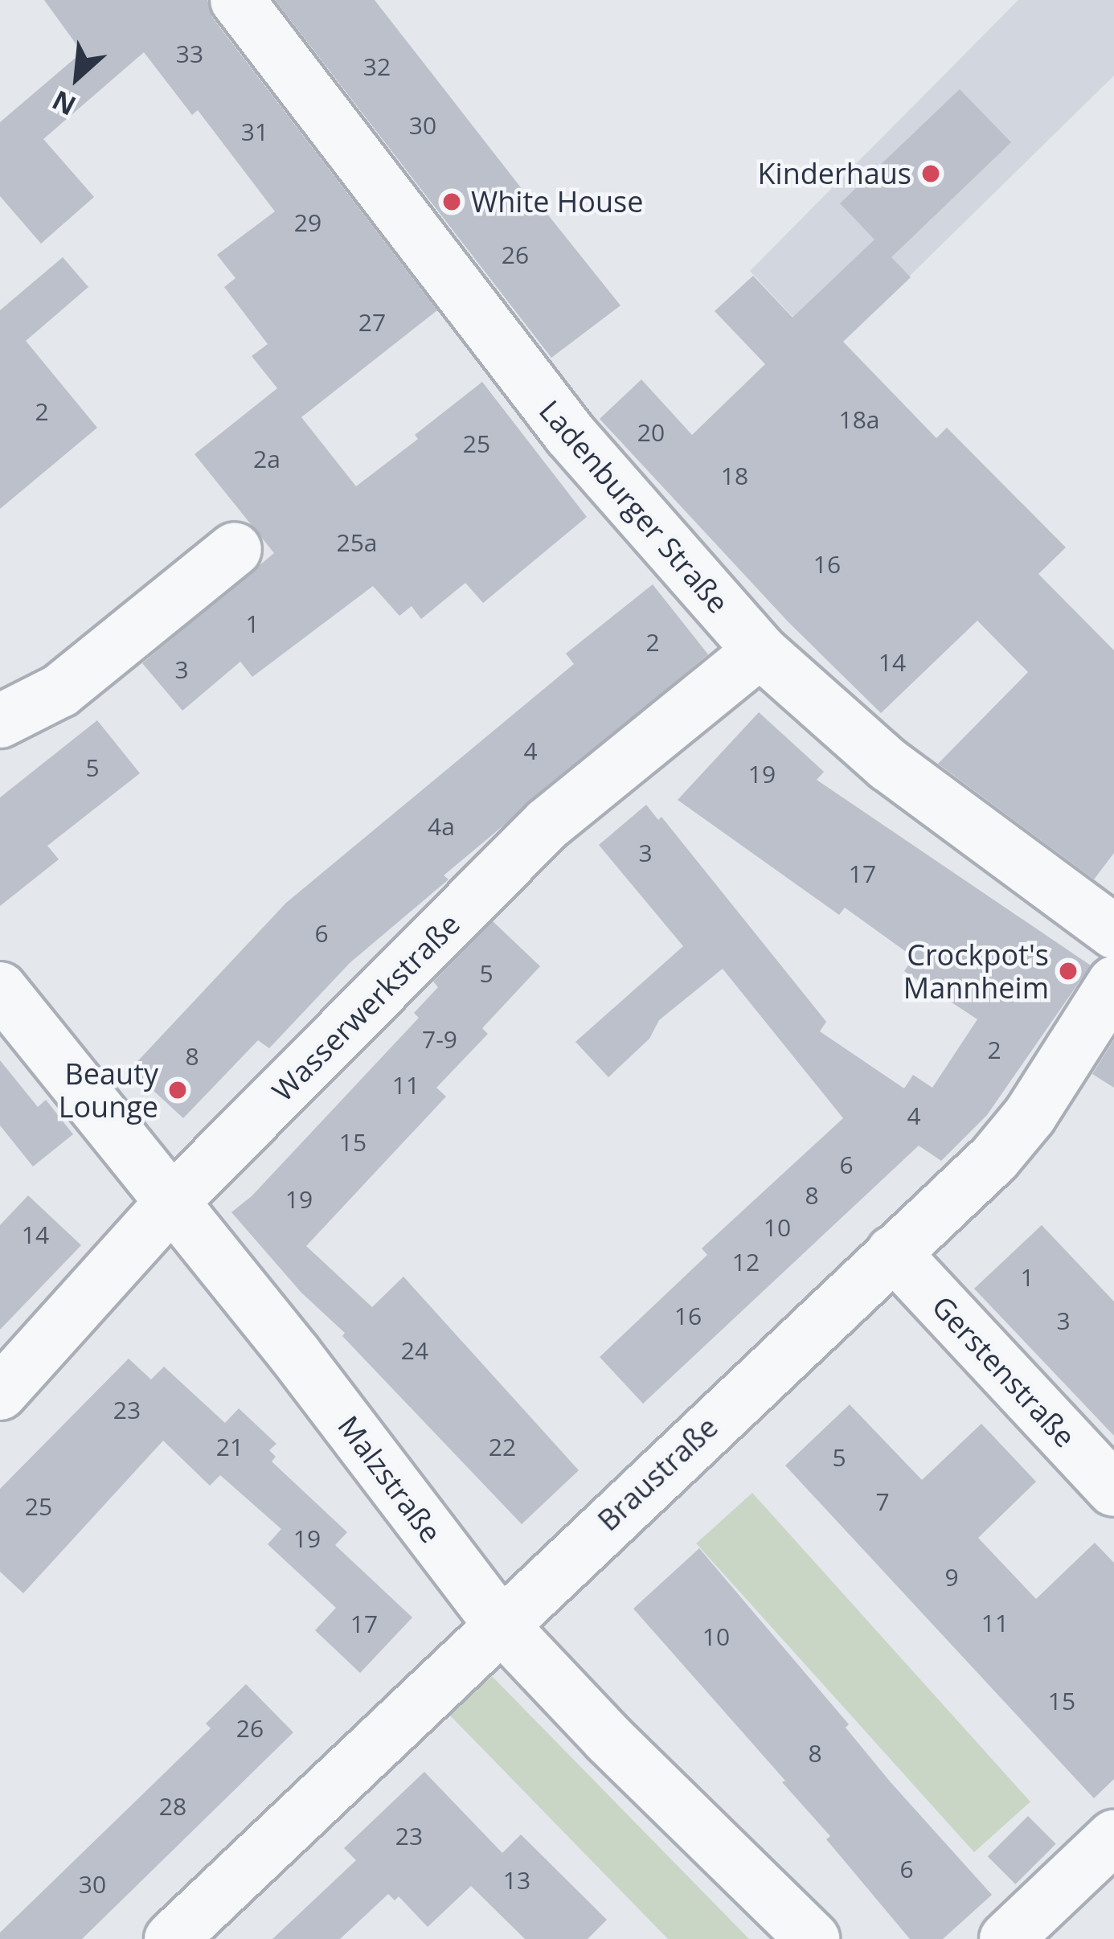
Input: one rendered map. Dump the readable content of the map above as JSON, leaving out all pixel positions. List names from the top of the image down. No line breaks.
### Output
{"streets":{"street":["Ladenburger Straße","Wasserwerkstraße","Gerstenstraße","Braustraße","Malzstraße"]},"crossings":[["Ladenburger Straße","Wasserwerkstraße"],["Wasserwerkstraße","Malzstraße"],["Gerstenstraße","Braustraße"],["Braustraße","Malzstraße"]],"places":["Kinderhaus","White House","Crockpot's Mannheim","Beauty Lounge"],"house_numbers":["33","32","30","31","29","26","27","2","18a","20","25","2a","18","25a","16","1","2","14","3","4","5","19","4a","3","17","6","5","7-9","2","8","11","4","15","6","8","19","10","14","12","1","16","3","24","23","21","22","5","7","25","19","9","11","17","10","15","26","8","28","23","6","13","30"],"north":"bottom left"}
